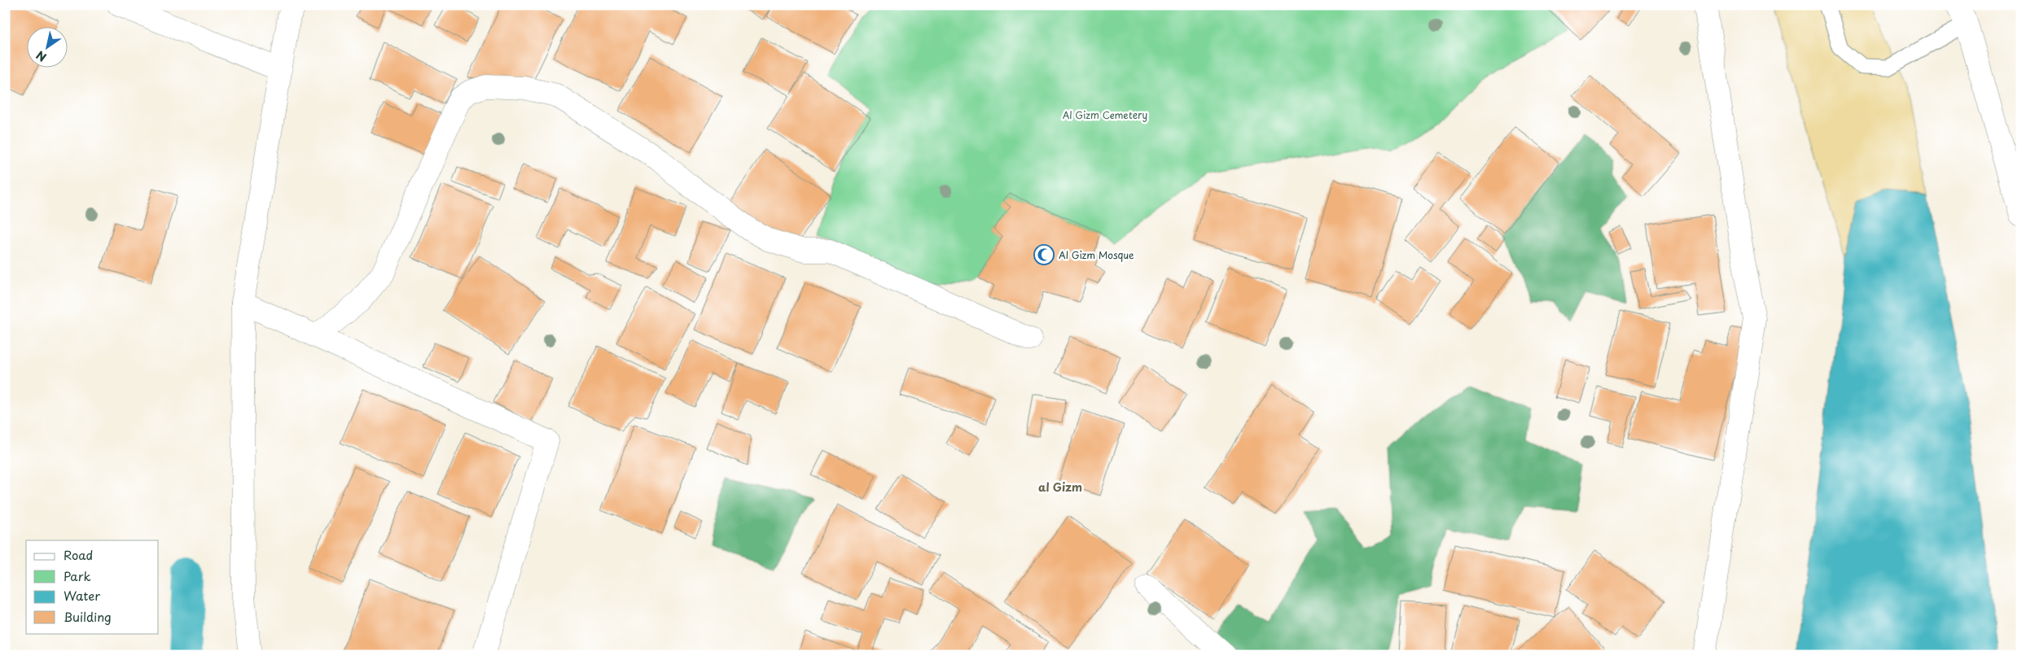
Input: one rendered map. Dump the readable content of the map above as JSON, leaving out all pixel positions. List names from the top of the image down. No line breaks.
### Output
{"districts":["al Gizm"],"parks":["Al Gizm Cemetery"],"places":{"mosque":["Al Gizm Mosque"]},"legend":["Road","Park","Water","Building"],"north":"bottom left"}
